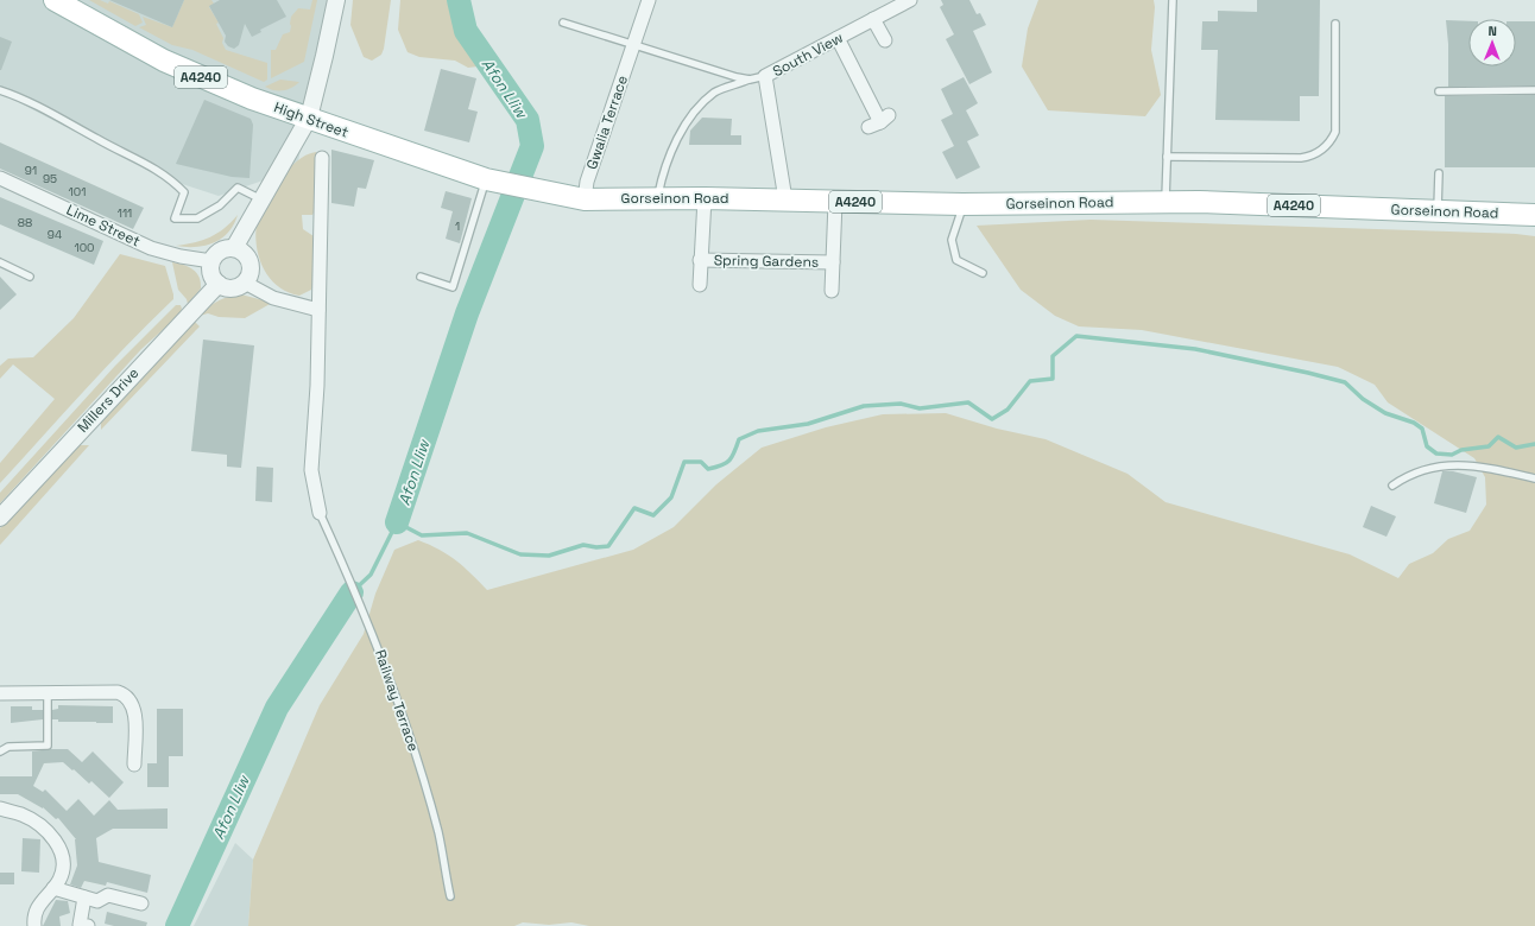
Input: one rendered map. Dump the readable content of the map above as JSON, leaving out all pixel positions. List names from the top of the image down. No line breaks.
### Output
{"streets":{"main road":["A4240","High Street","Gorseinon Road"],"street":["South View","Gwalia Terrace","Lime Street","Spring Gardens","Millers Drive"],"lane":["Railway Terrace"]},"crossings":[["South View","Gorseinon Road"],["High Street","Gwalia Terrace"],["High Street","Gorseinon Road"],["Gwalia Terrace","Gorseinon Road"],["Gorseinon Road","Spring Gardens"],["Lime Street","Millers Drive"]],"water":["Afon Lliw"],"house_numbers":["91","95","101","111","88","1","94","100"],"north":"top"}
